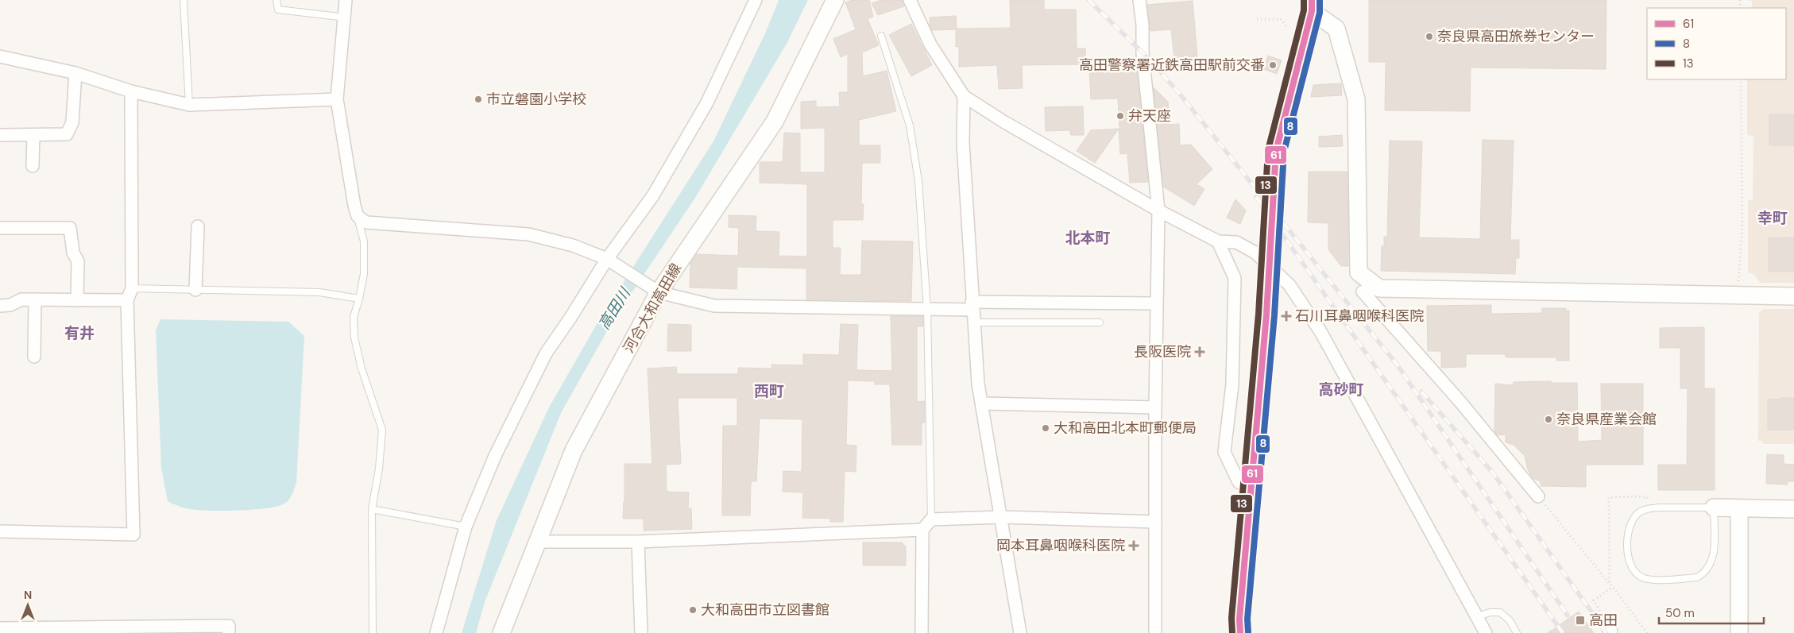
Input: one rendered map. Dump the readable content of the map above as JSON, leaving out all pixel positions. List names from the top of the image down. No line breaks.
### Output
{"streets":{"street":["河合大和高田線"]},"districts":["幸町","北本町","有井","高砂町","西町"],"water":["高田川"],"places":{"other":["奈良県高田旅券センター","高田警察署近鉄高田駅前交番","市立磐園小学校","弁天座","奈良県産業会館","大和高田北本町郵便局","大和高田市立図書館"],"health":["石川耳鼻咽喉科医院","長阪医院","岡本耳鼻咽喉科医院"],"transit":["高田"]},"lines":["transit line 61","transit line 8","transit line 13"],"legend":["61","8","13"],"scale_bar":"50 m","north":"top"}
